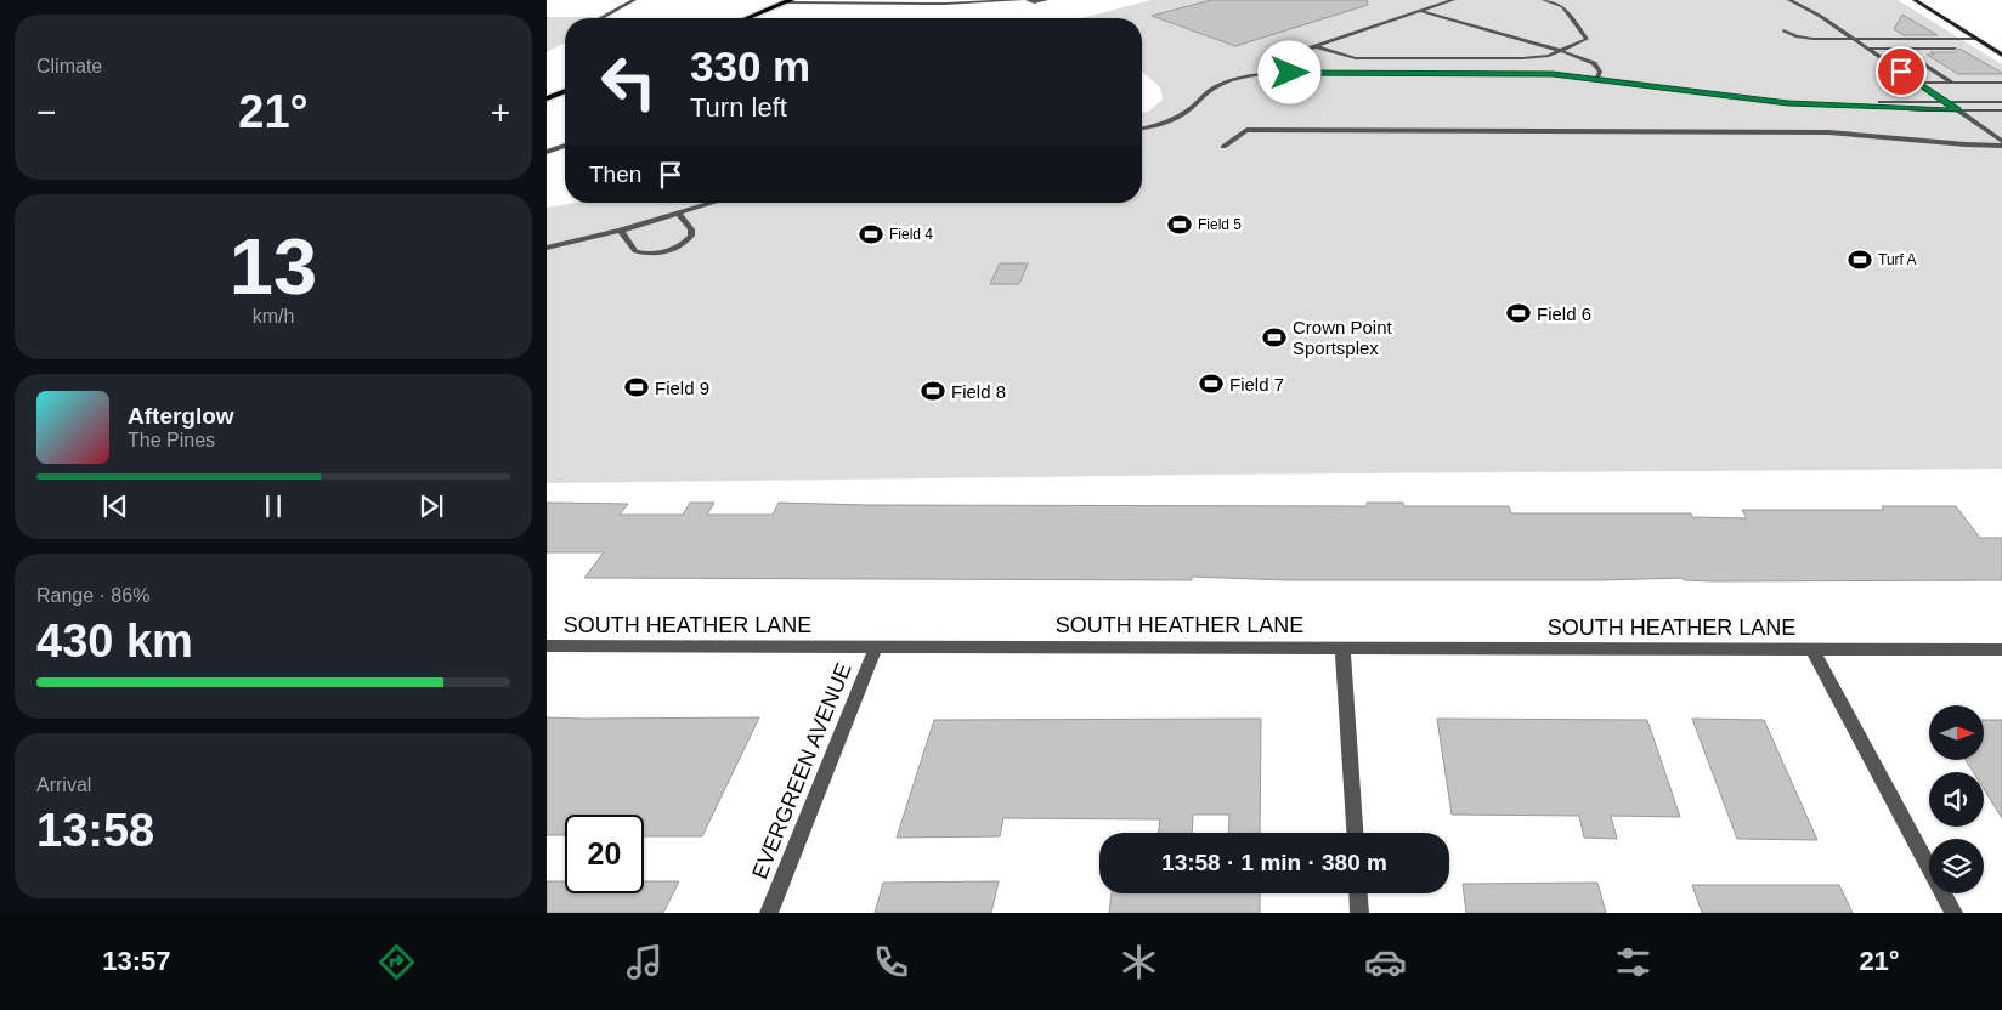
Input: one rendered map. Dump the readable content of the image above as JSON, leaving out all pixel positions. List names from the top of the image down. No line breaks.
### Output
{"streets":{"street":["SOUTH HEATHER LANE","EVERGREEN AVENUE"]},"crossings":[["SOUTH HEATHER LANE","EVERGREEN AVENUE"]],"places":{"sports":["Field 5","Field 4","Turf A","Field 6","Crown Point Sportsplex","Field 7","Field 9","Field 8"]},"north":"right","page":{"tile":["Climate",["13","km/h"],["Range · 86%","430 km"],["Arrival","13:58"]],"turn":["330 m","Turn left"],"heat":["−","21°","+"],"then":"Then","song":["Afterglow","The Pines"],"limit":"20","trip":"13:58 · 1 min · 380 m","tabs":["13:57","21°"]}}
